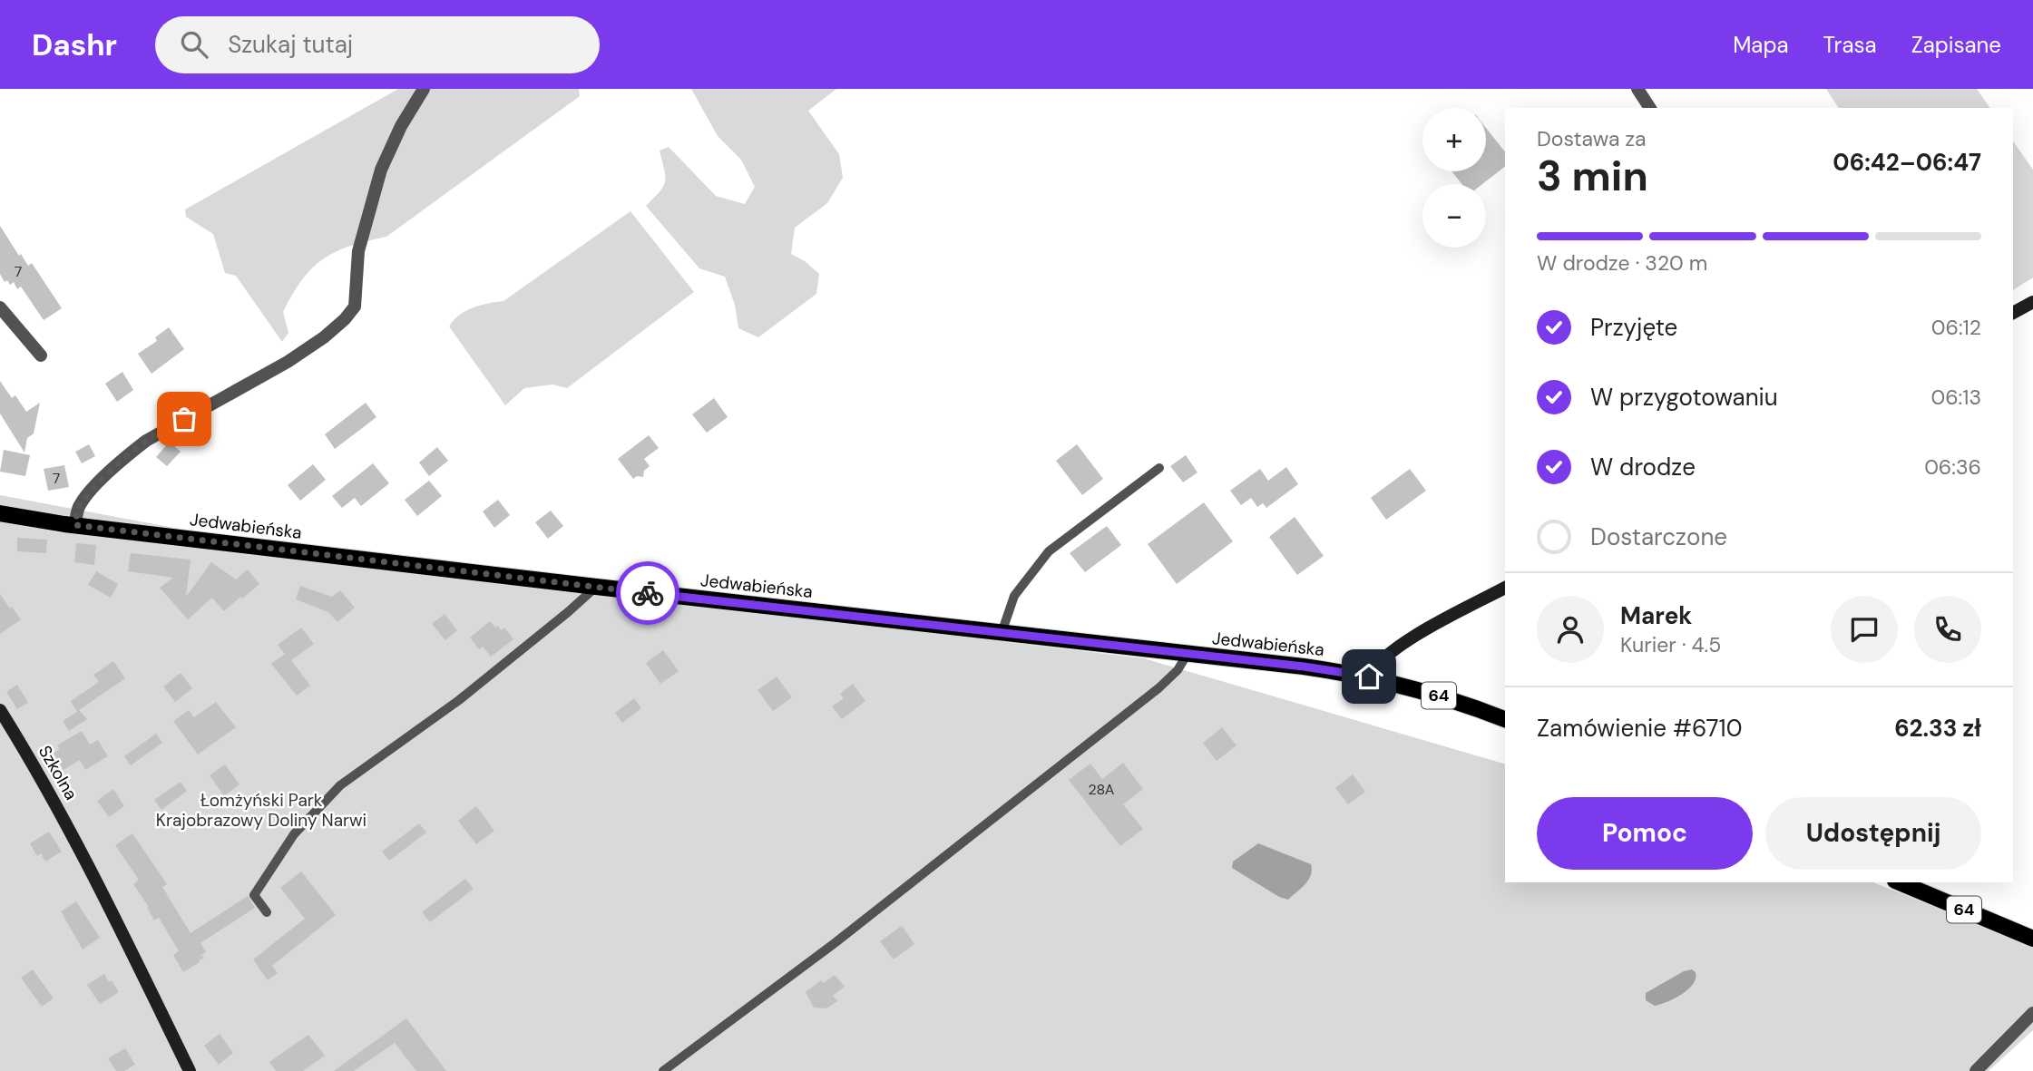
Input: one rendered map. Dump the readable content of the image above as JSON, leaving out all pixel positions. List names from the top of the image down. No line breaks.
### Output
{"streets":{"main road":["Jedwabieńska","64"],"street":["Szkolna"]},"crossings":[["Jedwabieńska","64"]],"parks":["Łomżyński Park Krajobrazowy Doliny Narwi"],"house_numbers":["7","7","28A"],"page":{"header":"Dashr","search":"Szukaj tutaj","nav":["Mapa","Trasa","Zapisane"],"map_buttons":["+","−"],"heading":["3 min","Dostawa za","06:42–06:47"],"panel":["Marek","Kurier · 4.5","Zamówienie #6710","62.33 zł"],"bar":"W drodze · 320 m","list":[["Przyjęte","06:12"],["W przygotowaniu","06:13"],["W drodze","06:36"],"Dostarczone"],"buttons":["Pomoc","Udostępnij"]}}
